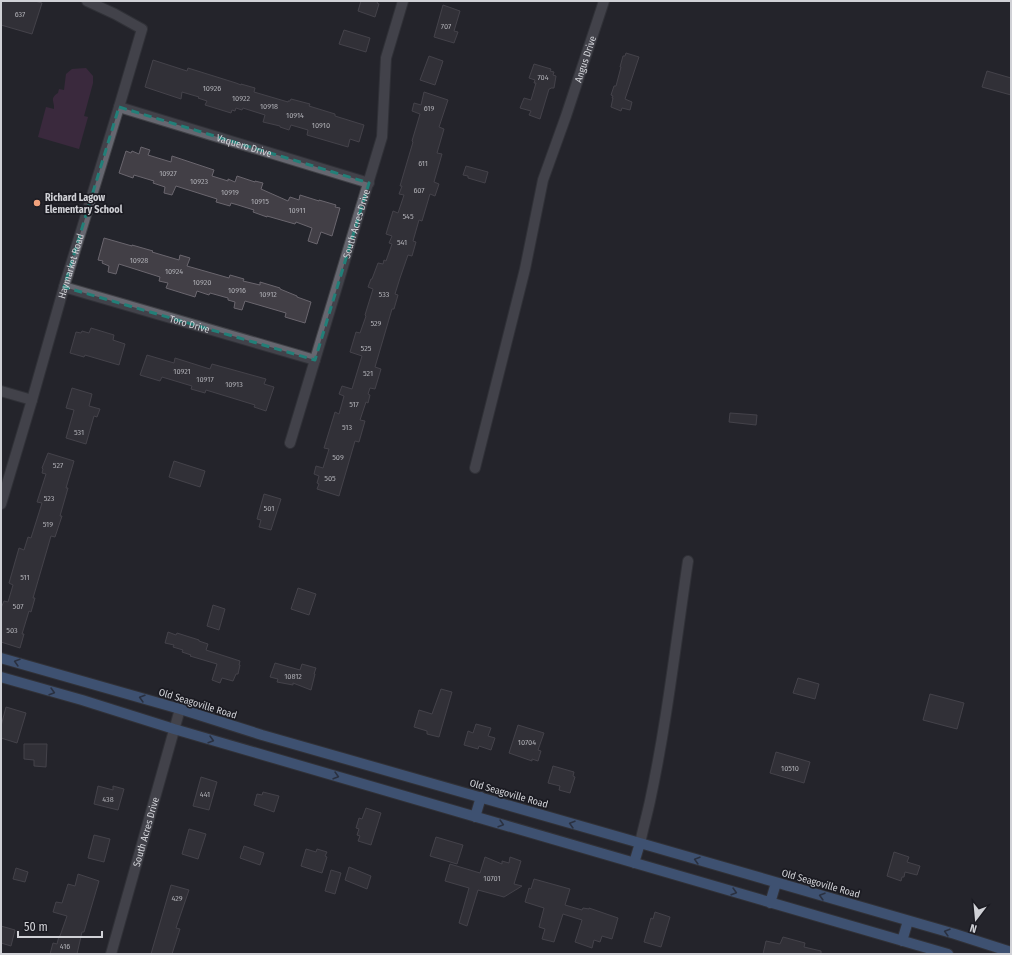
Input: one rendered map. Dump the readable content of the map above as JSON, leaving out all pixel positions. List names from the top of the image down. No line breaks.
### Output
{"streets":{"main road":["Old Seagoville Road"],"street":["Angus Drive","Vaquero Drive","South Acres Drive","Haymarket Road","Toro Drive"]},"crossings":[["Vaquero Drive","South Acres Drive"],["Vaquero Drive","Haymarket Road"],["South Acres Drive","Toro Drive"],["South Acres Drive","Old Seagoville Road"],["Haymarket Road","Toro Drive"]],"places":["Richard Lagow Elementary School"],"house_numbers":["637","707","704","10926","10922","10918","619","10914","10910","611","10927","10923","607","10919","10915","10911","545","541","10928","10924","10920","10916","10912","533","529","525","10921","521","10917","10913","517","513","531","509","527","505","523","501","519","511","507","503","10812","10704","10510","441","438","10701","429","416"],"scale_bar":"50 m","north":"bottom"}
